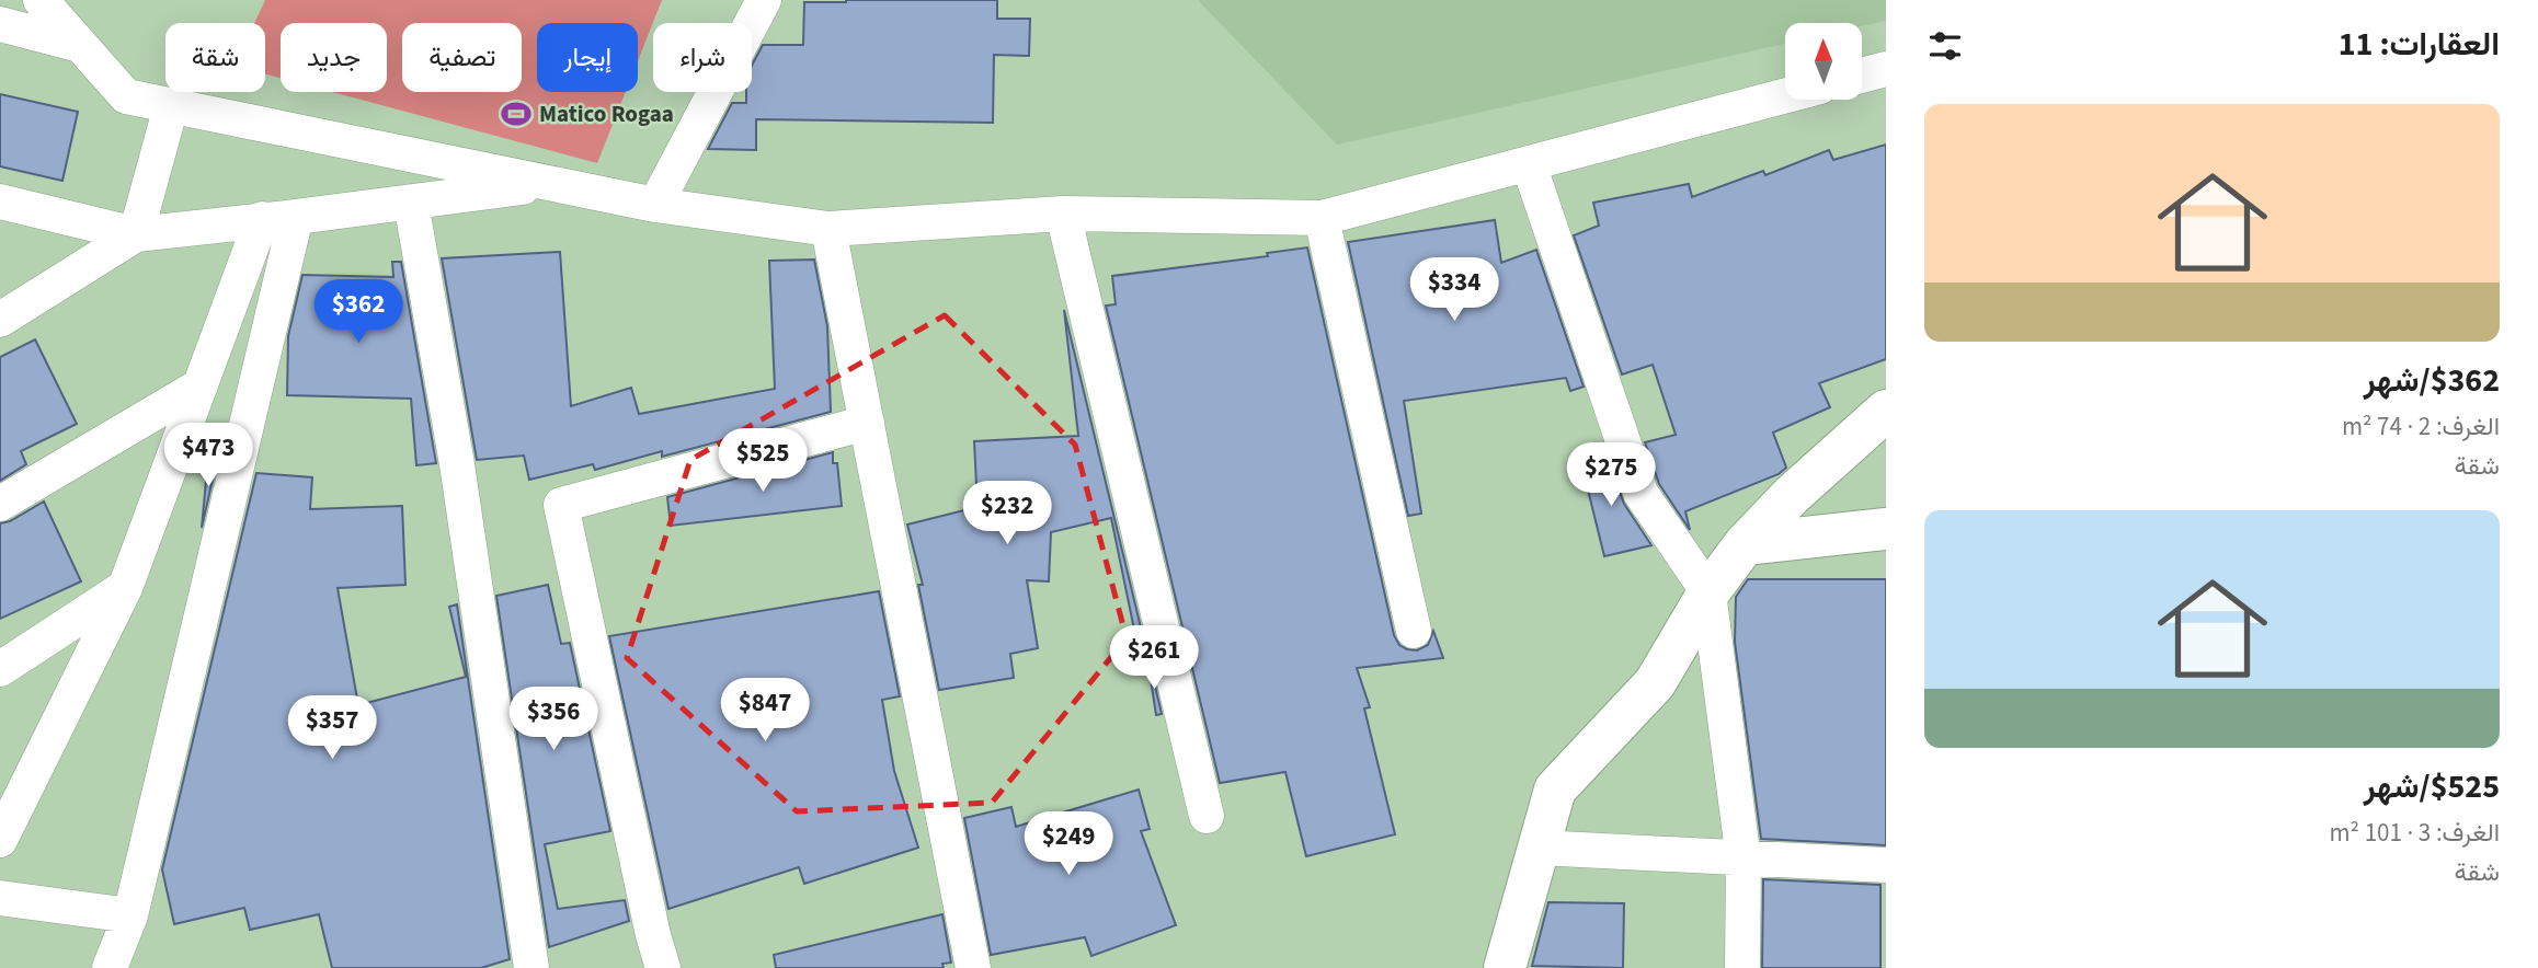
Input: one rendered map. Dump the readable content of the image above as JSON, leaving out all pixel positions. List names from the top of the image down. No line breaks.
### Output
{"places":{"sports":["Matico Rogaa"]},"north":"top","page":{"heading":"العقارات: 11","chip":["شراء","إيجار","تصفية","جديد","شقة"],"list":[{"name":"$362/شهر","note":"الغرف: 2 · 74 m² · شقة"},{"name":"$525/شهر","note":"الغرف: 3 · 101 m² · شقة"}],"price":["$334","$362","$473","$525","$275","$232","$261","$847","$356","$357","$249"]}}
